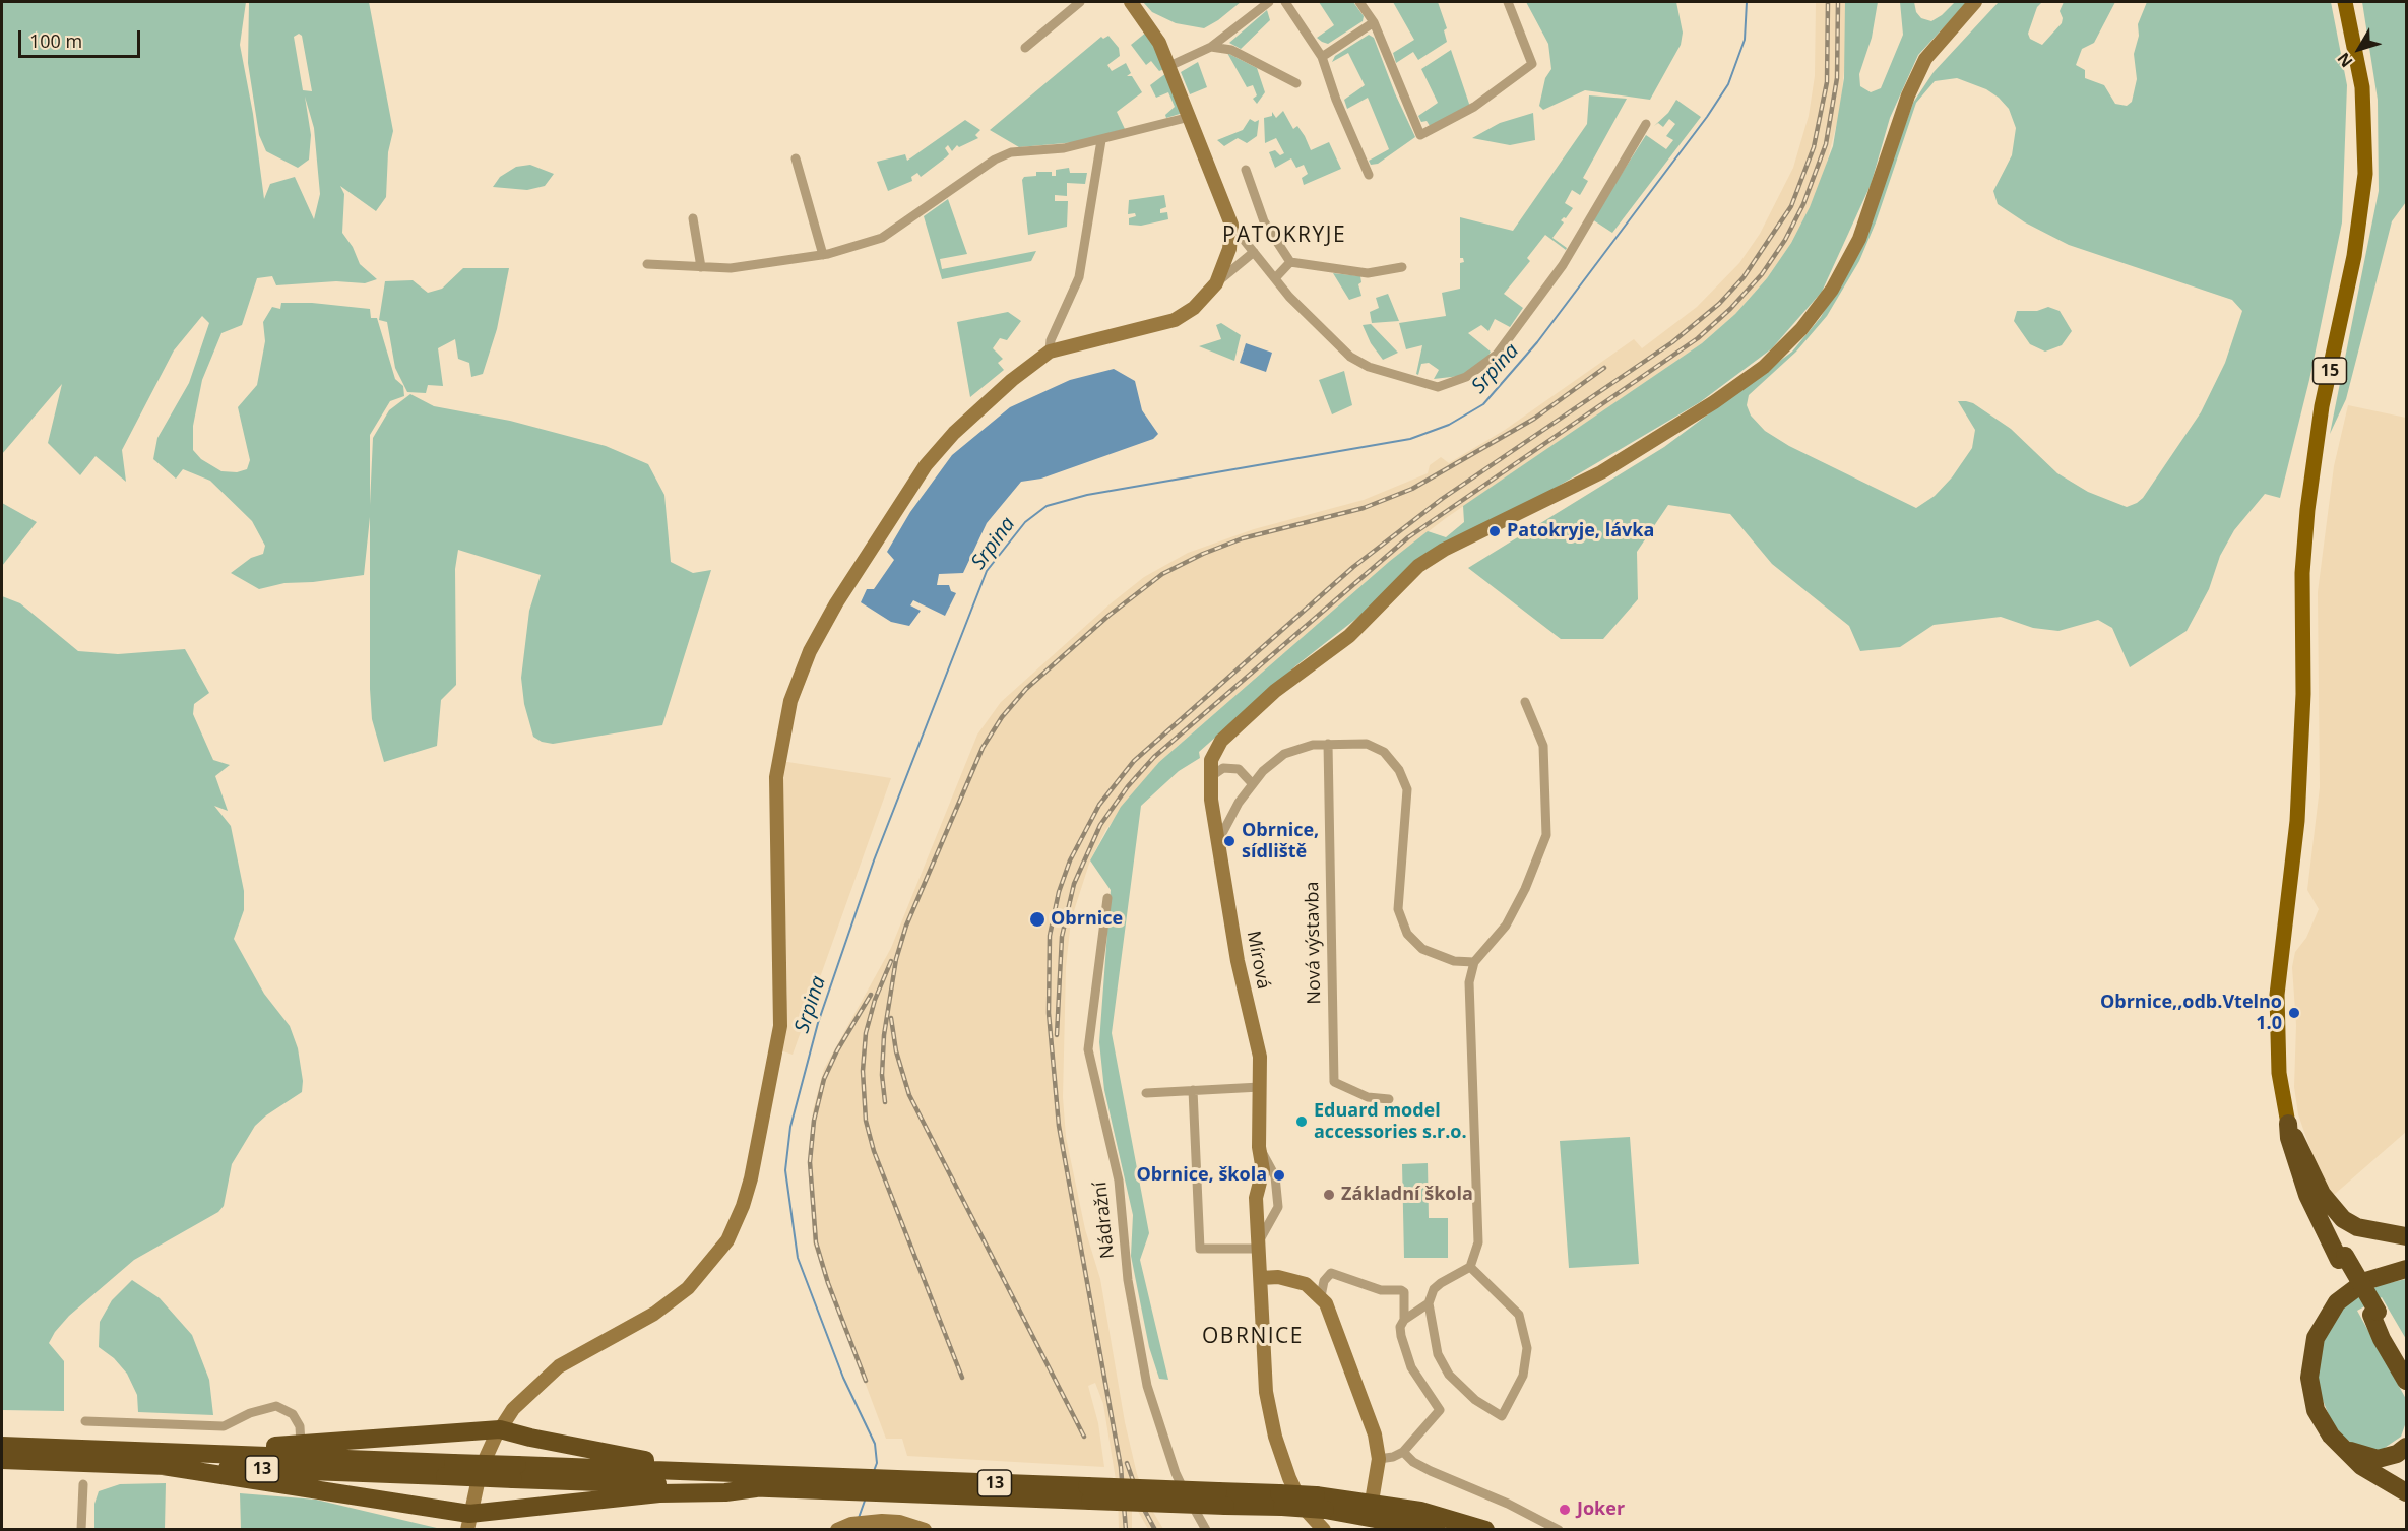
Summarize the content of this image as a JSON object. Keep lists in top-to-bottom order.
{
  "streets": {
    "highway": ["13"],
    "main road": ["15"],
    "street": ["Nová výstavba", "Mírová", "Nádražní"]
  },
  "crossings": [
    ["Mírová", "13"]
  ],
  "districts": ["PATOKRYJE", "OBRNICE"],
  "water": ["Srpina"],
  "places": [
    "Patokryje, lávka",
    "Obrnice, sídliště",
    "Obrnice",
    "Obrnice,,odb.Vtelno 1.0",
    "Eduard model accessories s.r.o.",
    "Obrnice, škola",
    "Základní škola",
    "Joker"
  ],
  "scale_bar": "100 m",
  "north": "bottom left"
}
